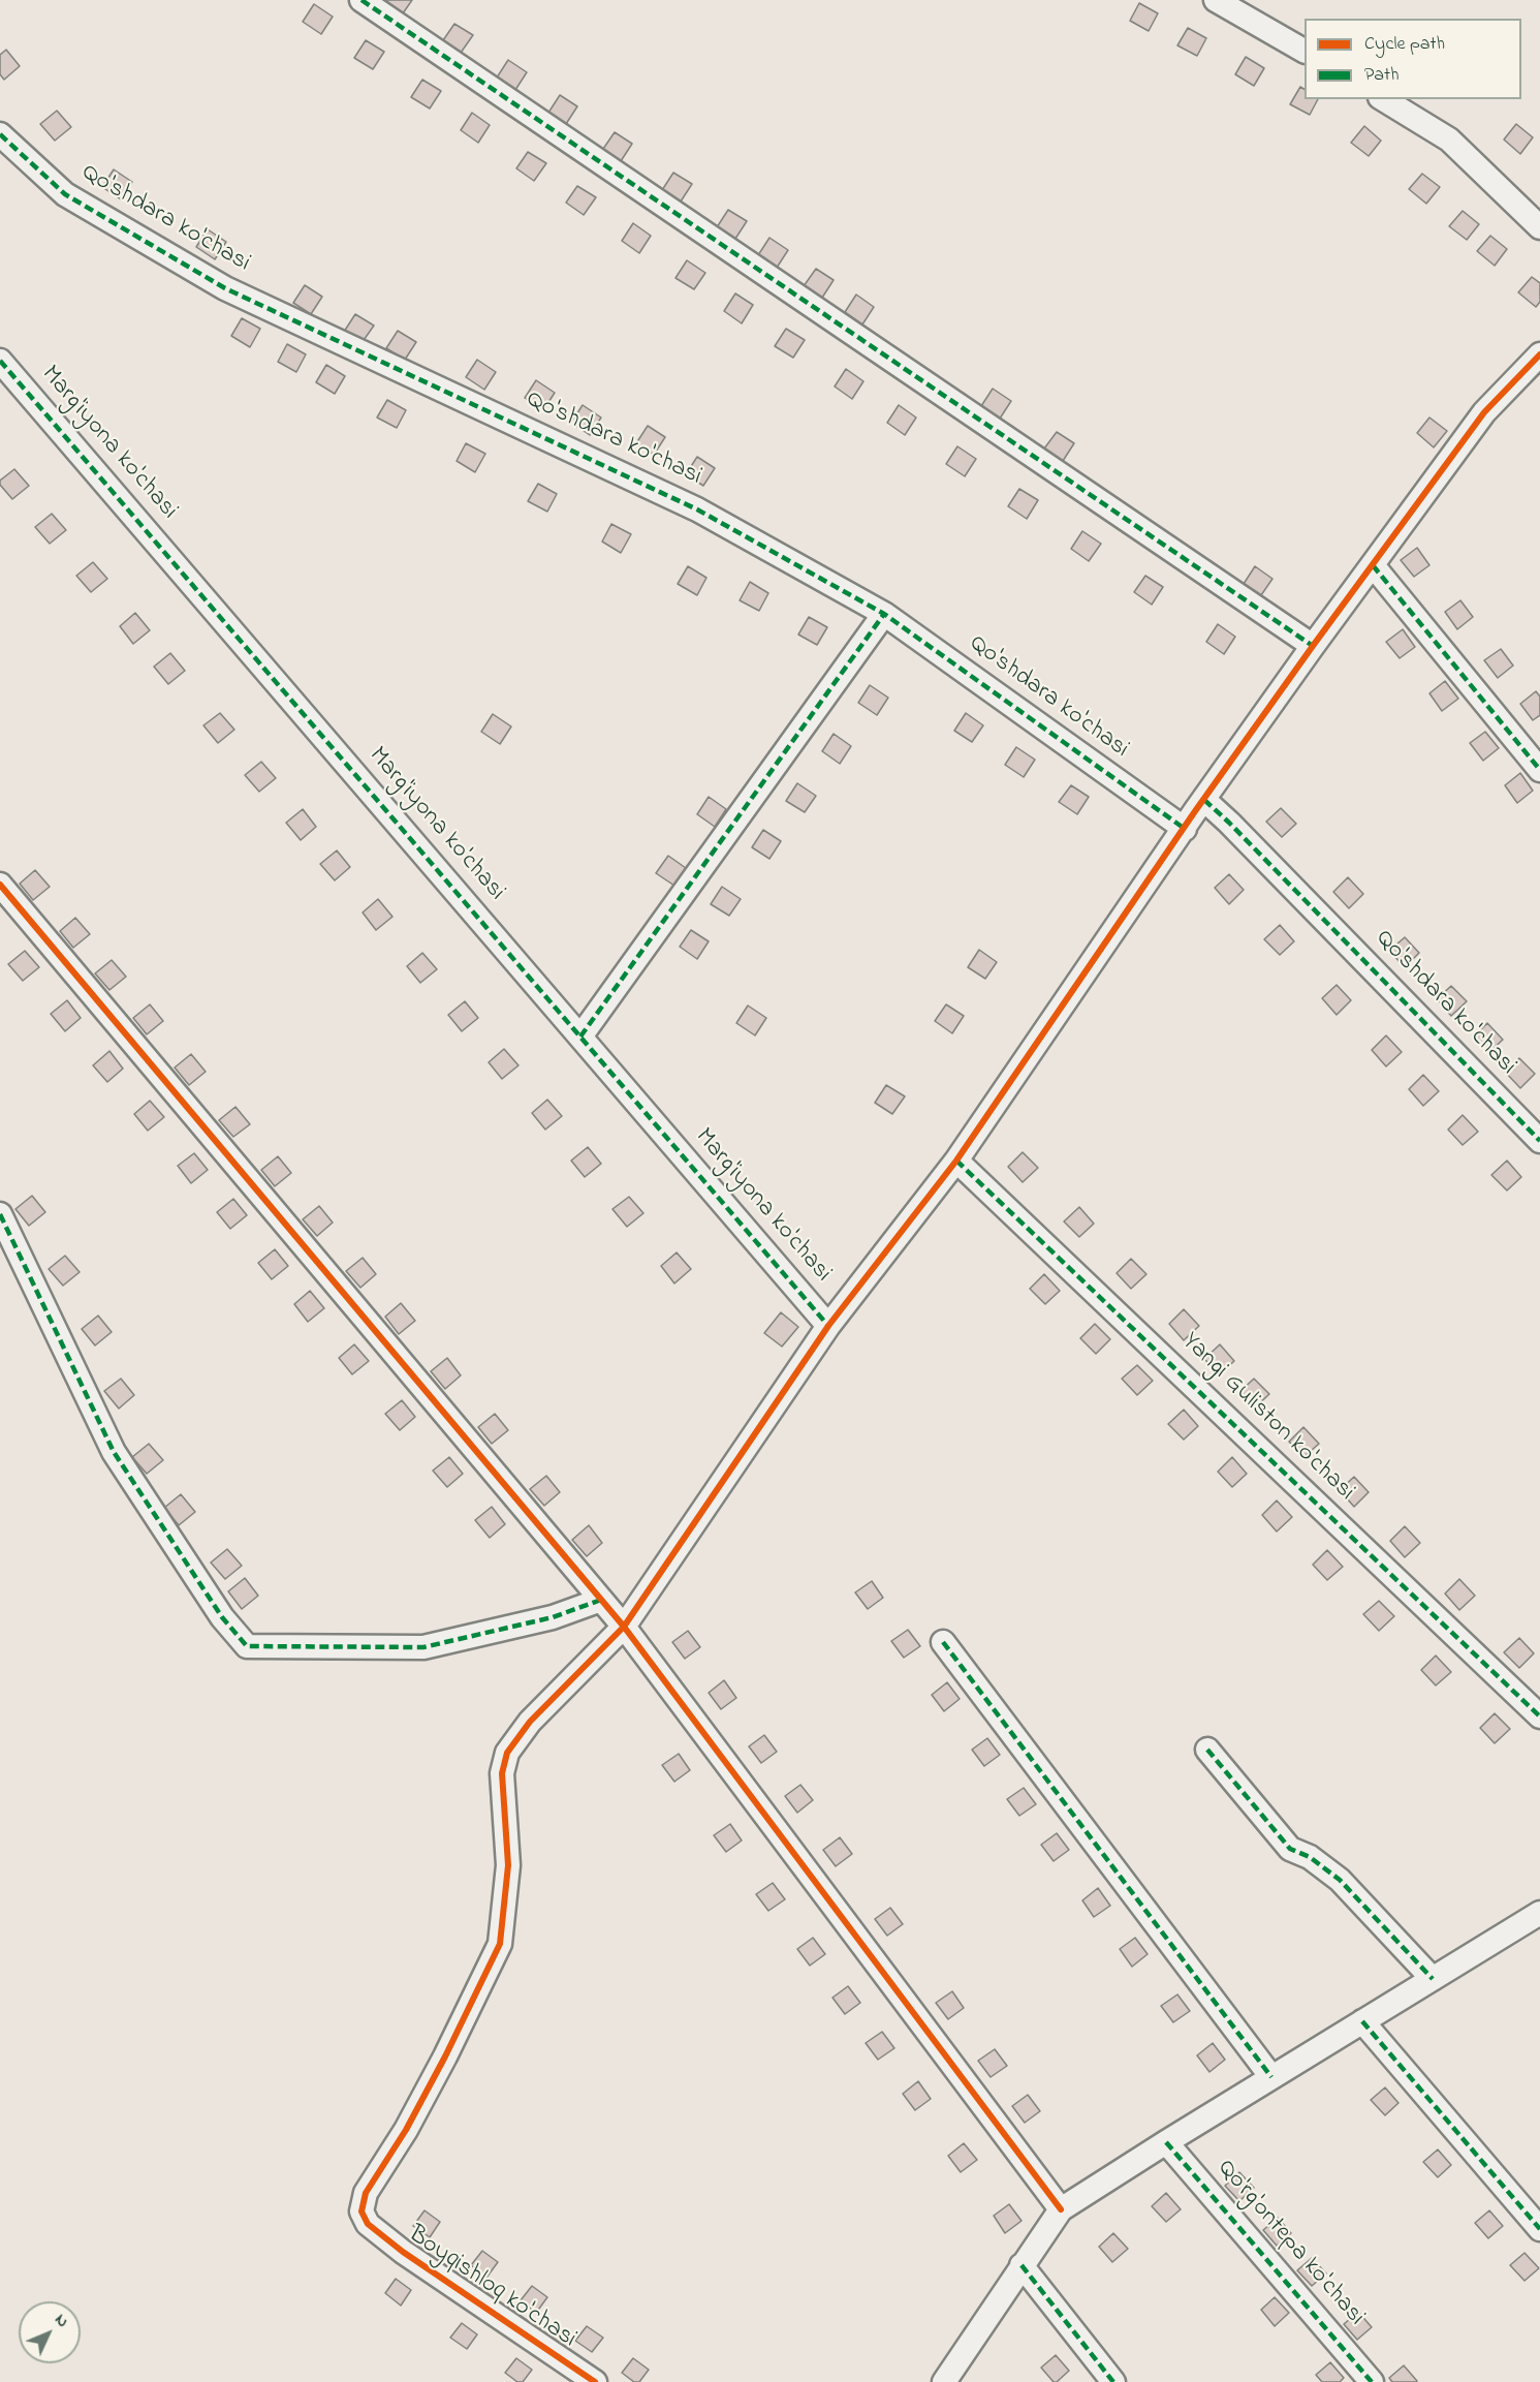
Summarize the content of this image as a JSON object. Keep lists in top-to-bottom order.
{
  "streets": {
    "street": [
      "Qo'shdara ko'chasi",
      "Marg'iyona ko'chasi",
      "Yangi Guliston ko'chasi",
      "Qo'rg'ontepa ko'chasi",
      "Boyqishloq ko'chasi"
    ]
  },
  "legend": ["Cycle path", "Path"],
  "north": "top right"
}
